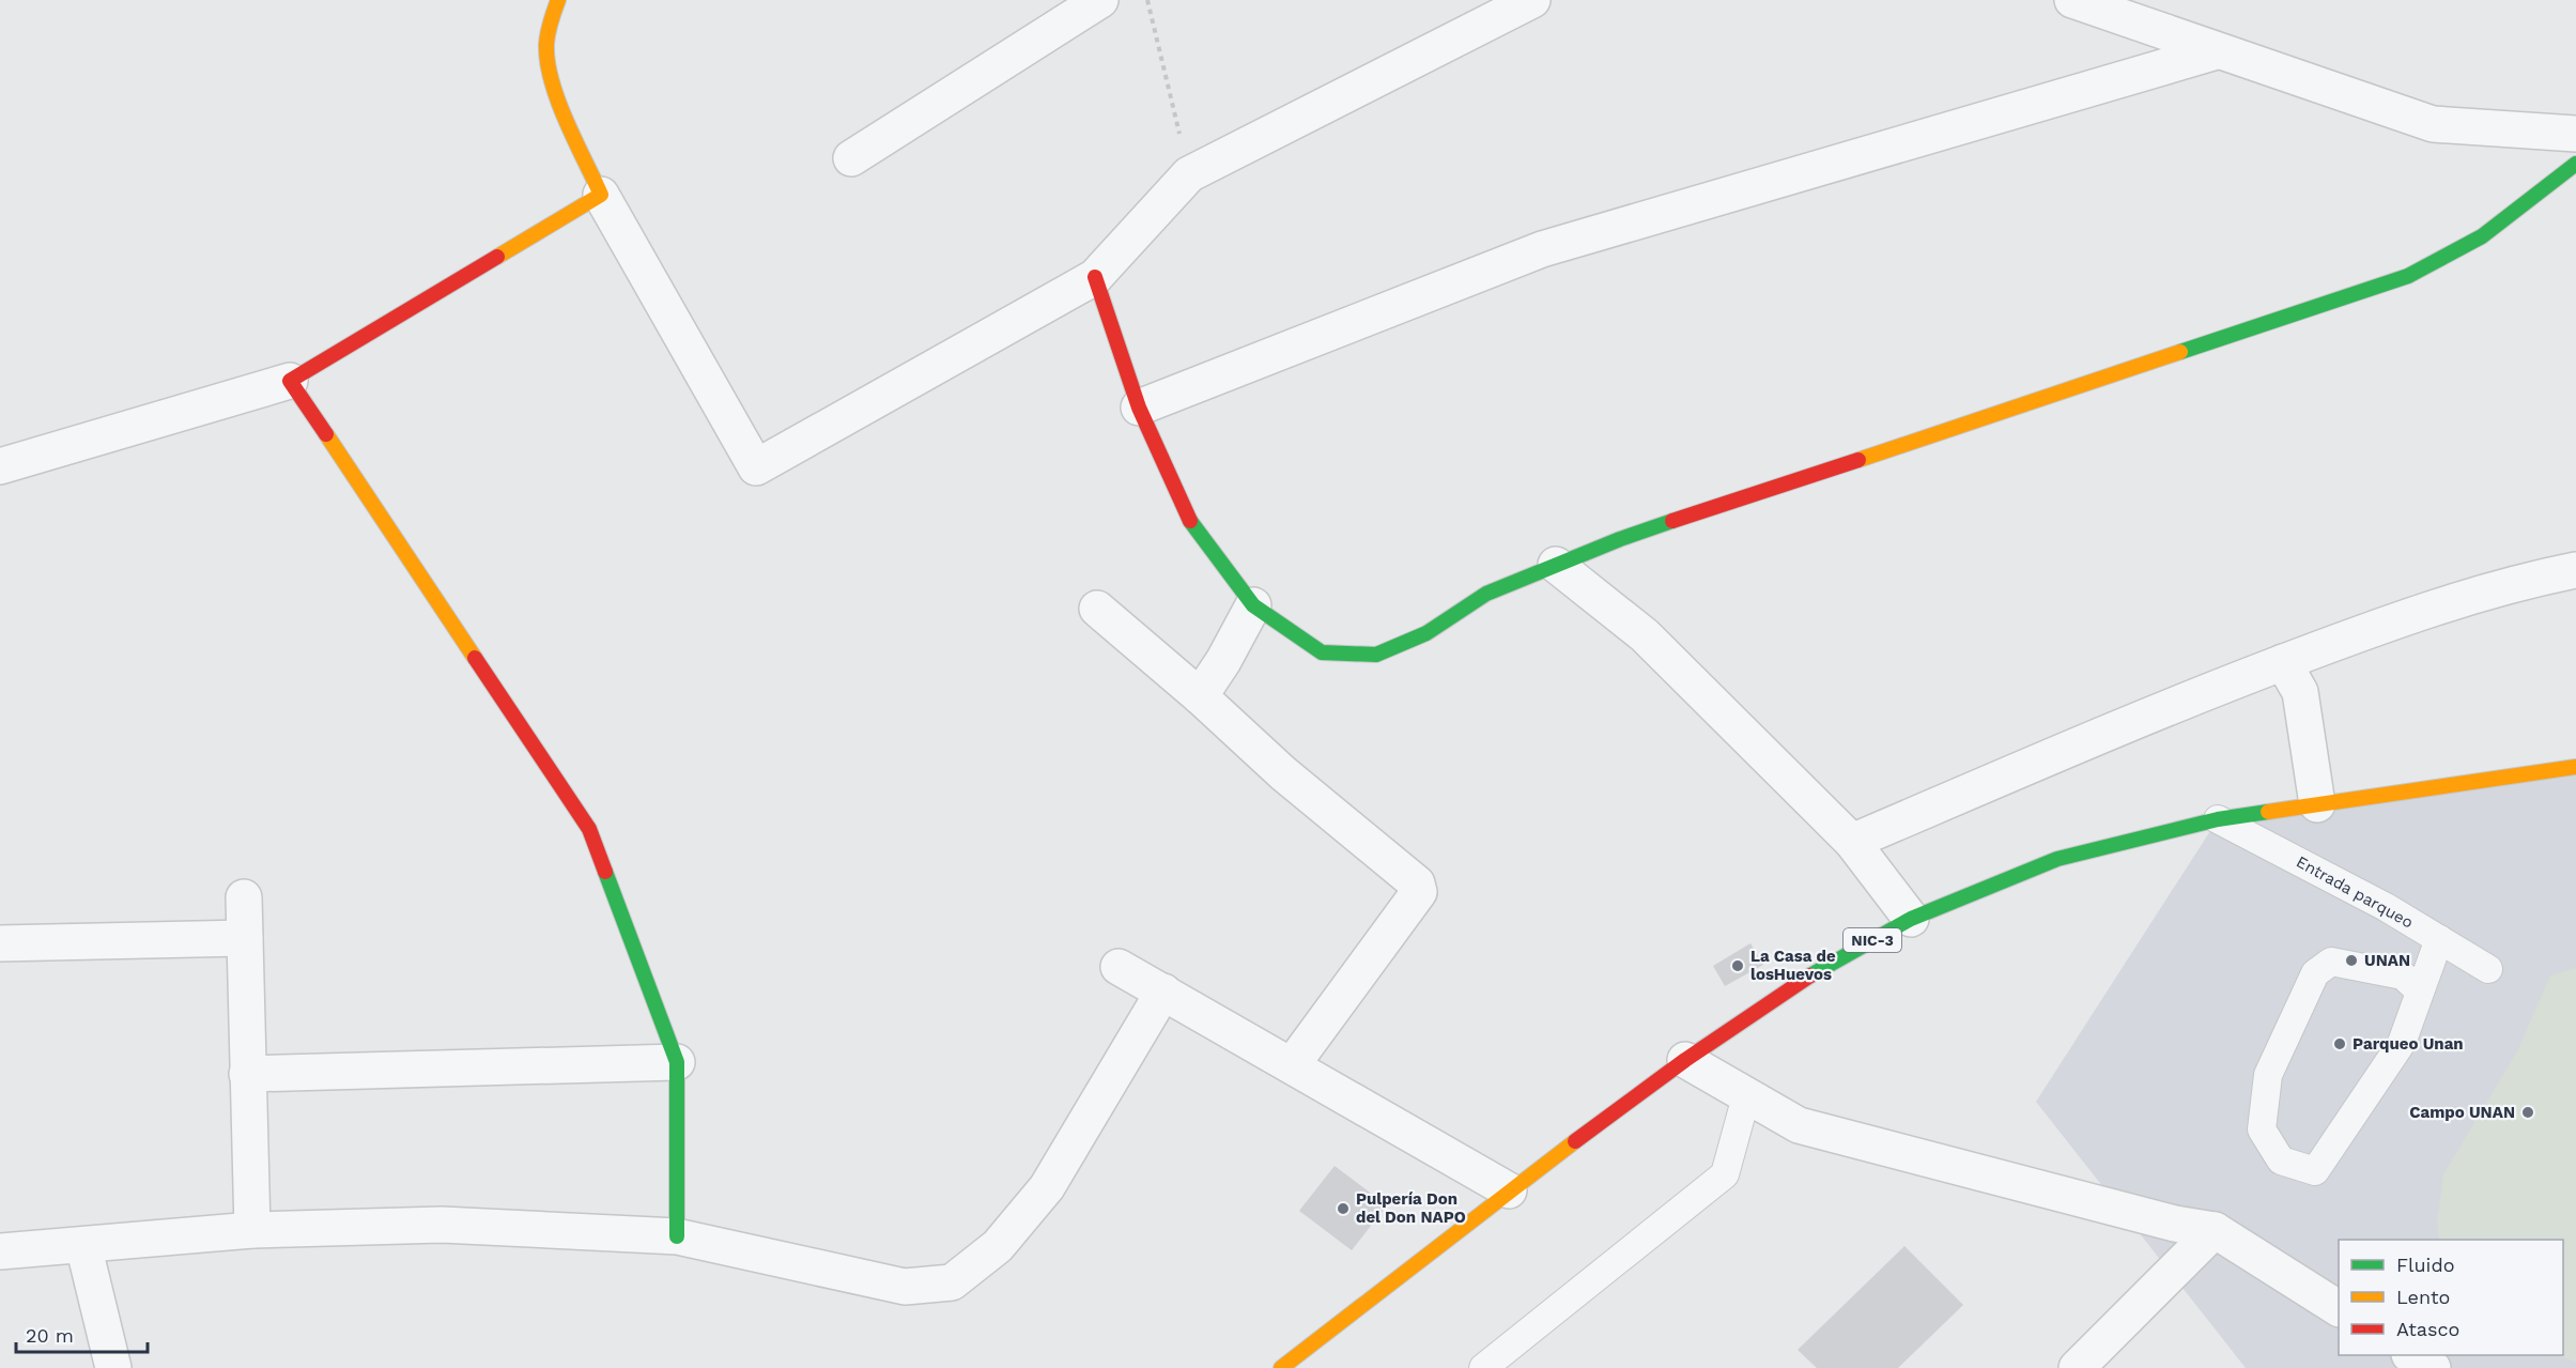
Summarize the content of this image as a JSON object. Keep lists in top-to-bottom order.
{
  "streets": {
    "street": ["NIC-3"],
    "lane": ["Entrada parqueo"]
  },
  "crossings": [
    ["Entrada parqueo", "NIC-3"]
  ],
  "places": [
    "UNAN",
    "La Casa de losHuevos",
    "Parqueo Unan",
    "Campo UNAN",
    "Pulpería Don del Don NAPO"
  ],
  "legend": ["Fluido", "Lento", "Atasco"],
  "scale_bar": "20 m"
}
